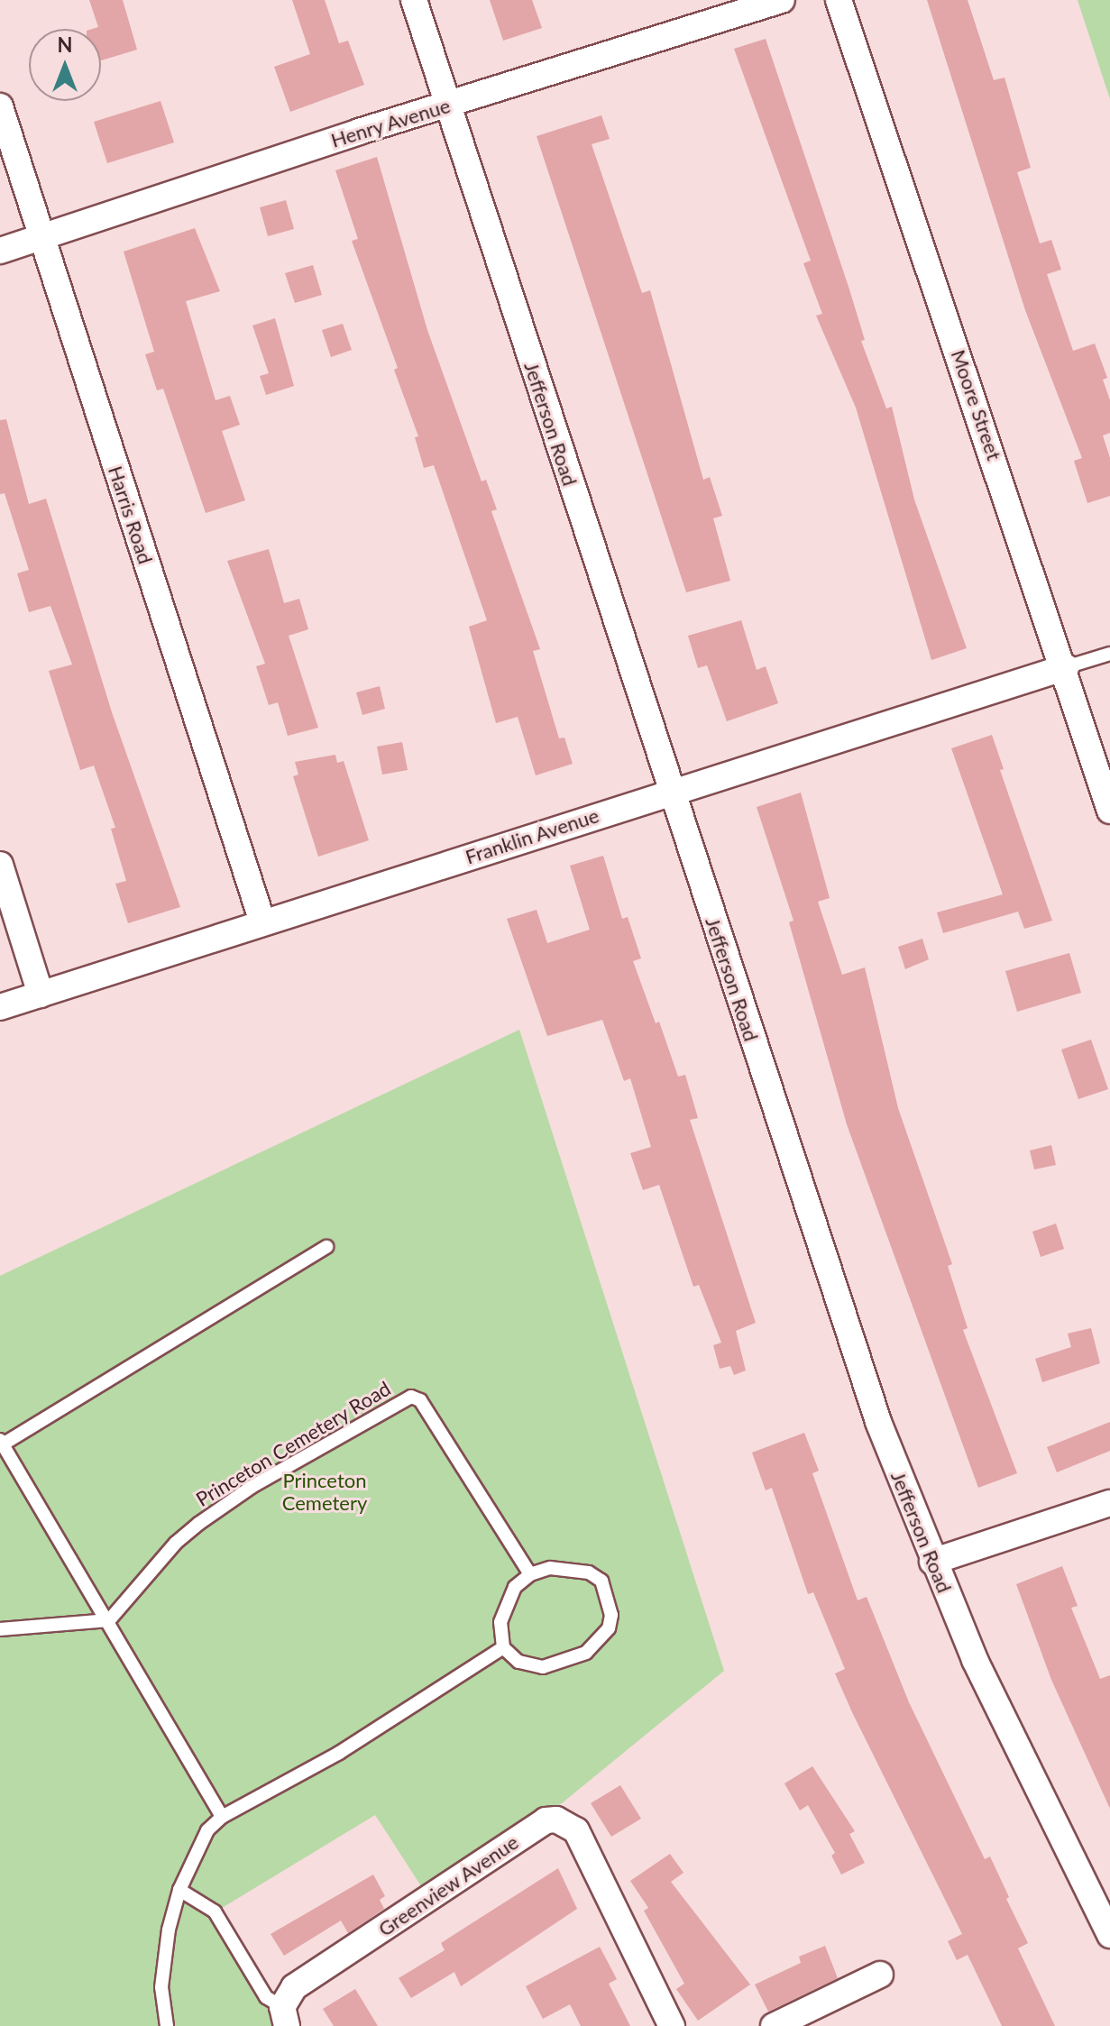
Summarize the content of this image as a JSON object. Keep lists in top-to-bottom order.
{
  "streets": {
    "street": [
      "Henry Avenue",
      "Moore Street",
      "Jefferson Road",
      "Harris Road",
      "Franklin Avenue",
      "Greenview Avenue"
    ],
    "lane": ["Princeton Cemetery Road"]
  },
  "crossings": [
    ["Henry Avenue", "Jefferson Road"],
    ["Henry Avenue", "Harris Road"],
    ["Moore Street", "Franklin Avenue"],
    ["Jefferson Road", "Franklin Avenue"],
    ["Harris Road", "Franklin Avenue"]
  ],
  "parks": ["Princeton Cemetery"],
  "north": "top"
}
